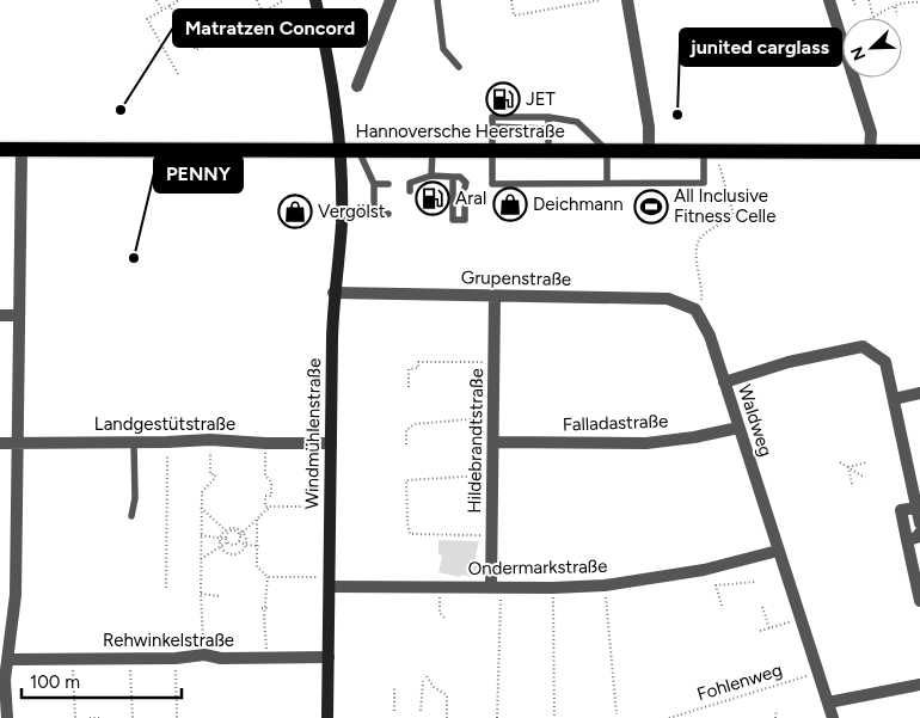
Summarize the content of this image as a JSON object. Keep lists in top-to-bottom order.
{
  "streets": {
    "main road": ["Hannoversche Heerstraße"],
    "street": [
      "Grupenstraße",
      "Waldweg",
      "Falladastraße",
      "Landgestütstraße",
      "Windmühlenstraße",
      "Hildebrandtstraße",
      "Ondermarkstraße",
      "Rehwinkelstraße"
    ],
    "path": ["Fohlenweg"]
  },
  "crossings": [
    ["Hannoversche Heerstraße", "Windmühlenstraße"],
    ["Grupenstraße", "Waldweg"],
    ["Grupenstraße", "Windmühlenstraße"],
    ["Grupenstraße", "Hildebrandtstraße"],
    ["Waldweg", "Falladastraße"],
    ["Waldweg", "Ondermarkstraße"],
    ["Waldweg", "Fohlenweg"],
    ["Falladastraße", "Hildebrandtstraße"],
    ["Landgestütstraße", "Windmühlenstraße"],
    ["Windmühlenstraße", "Ondermarkstraße"],
    ["Windmühlenstraße", "Rehwinkelstraße"],
    ["Hildebrandtstraße", "Ondermarkstraße"]
  ],
  "places": {
    "fuel station": ["JET", "Aral"],
    "other": ["Matratzen Concord", "junited carglass", "PENNY"],
    "shop": ["Deichmann", "Vergölst"],
    "sports": ["All Inclusive Fitness Celle"]
  },
  "scale_bar": "100 m",
  "north": "bottom left"
}
